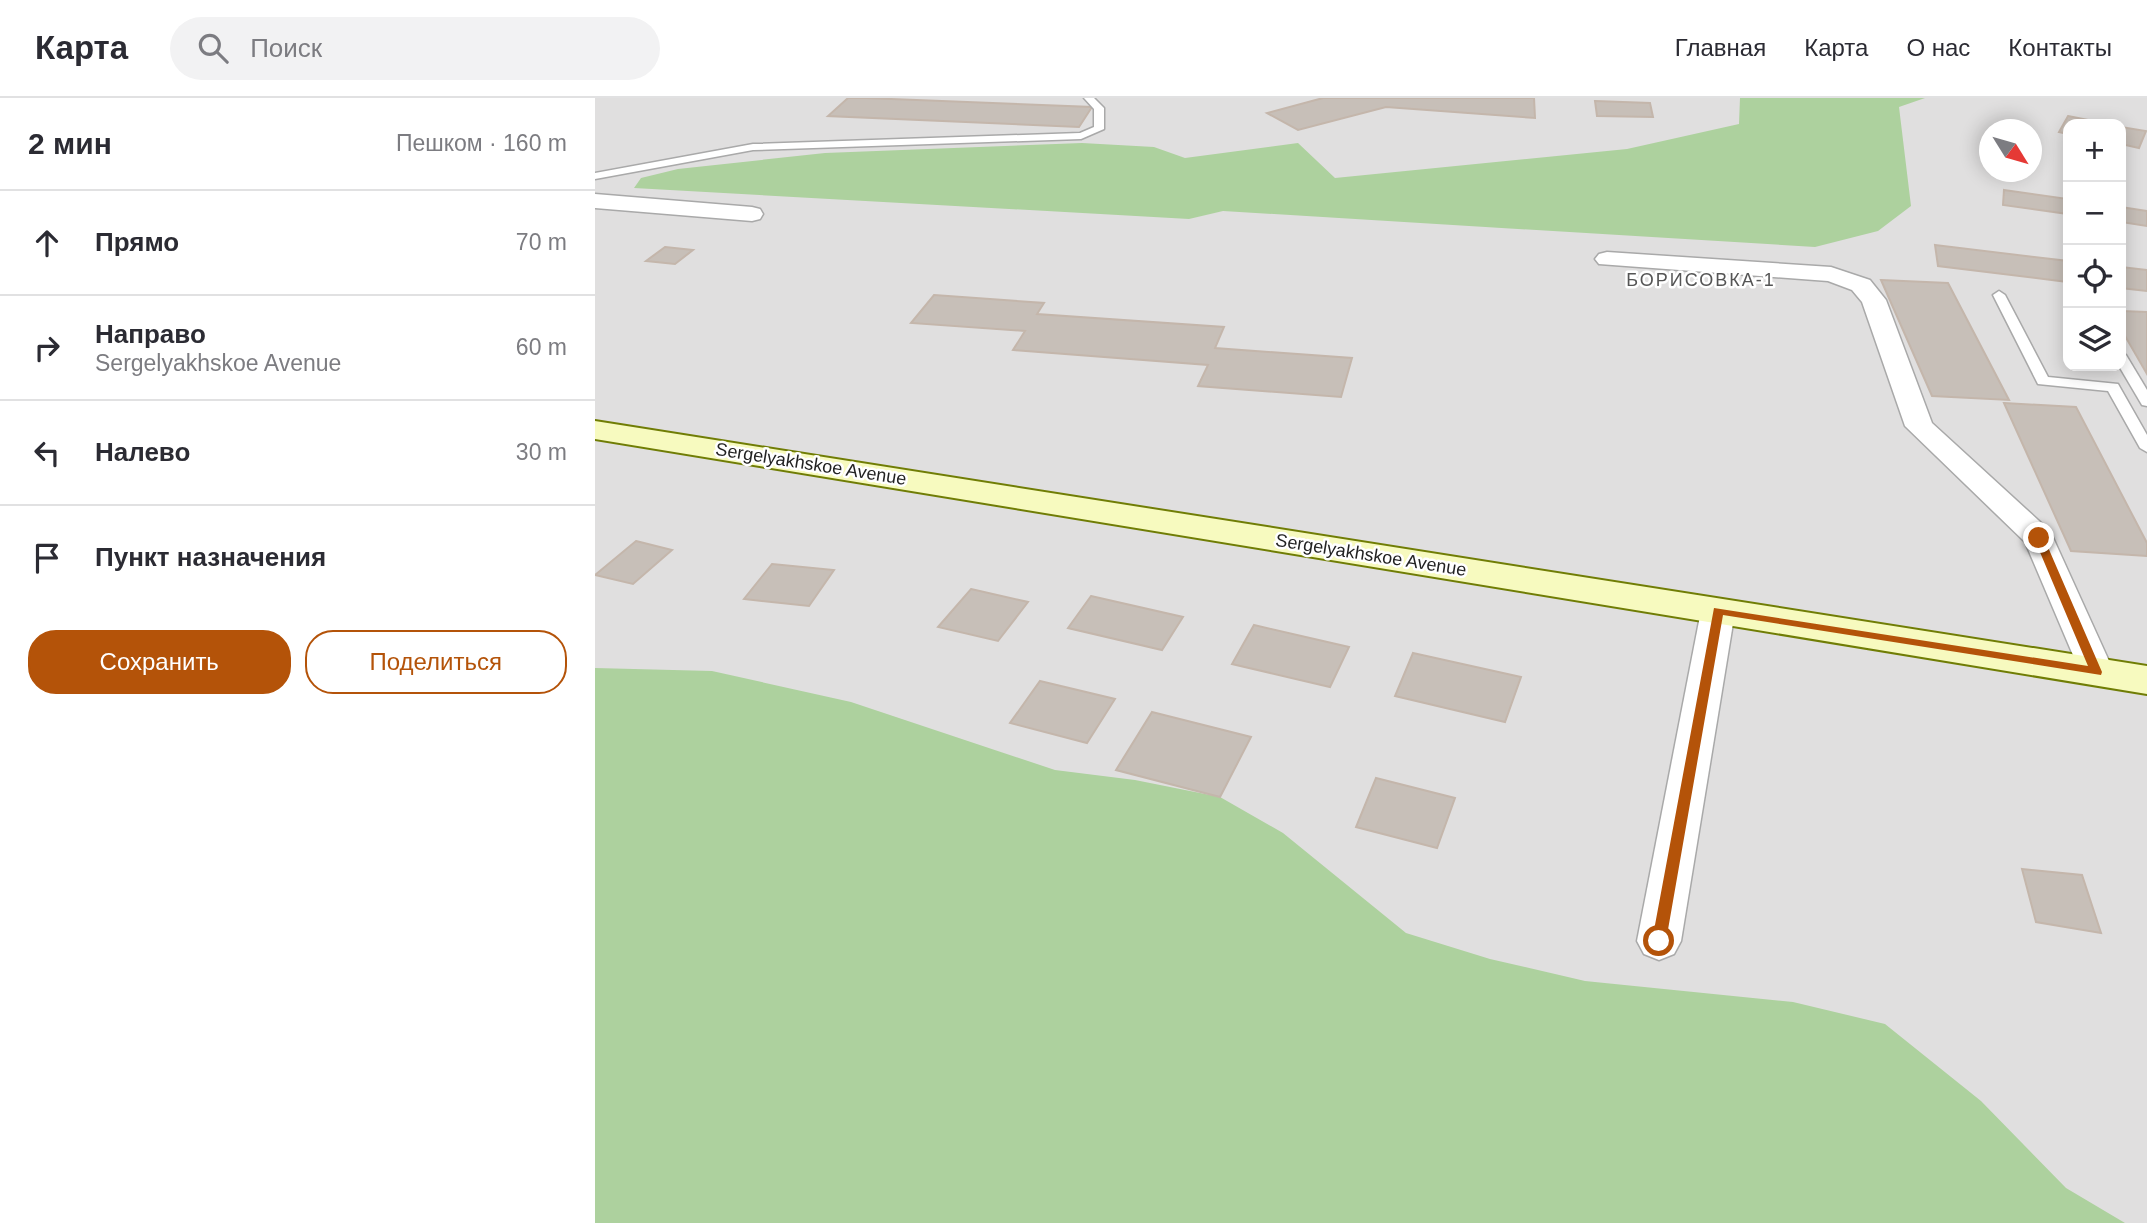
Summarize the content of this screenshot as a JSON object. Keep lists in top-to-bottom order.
{
  "streets": {
    "main road": ["Sergelyakhskoe Avenue"]
  },
  "districts": ["БОРИСОВКА-1"],
  "north": "bottom right",
  "page": {
    "header": "Карта",
    "search": "Поиск",
    "nav": [
      "Главная",
      "Карта",
      "О нас",
      "Контакты"
    ],
    "heading": ["2 мин", "Пешком · 160 m"],
    "map_buttons": ["+", "−"],
    "list": [
      ["Прямо", "70 m"],
      ["Направо", "Sergelyakhskoe Avenue", "60 m"],
      ["Налево", "30 m"],
      "Пункт назначения"
    ],
    "buttons": ["Сохранить", "Поделиться"]
  }
}
